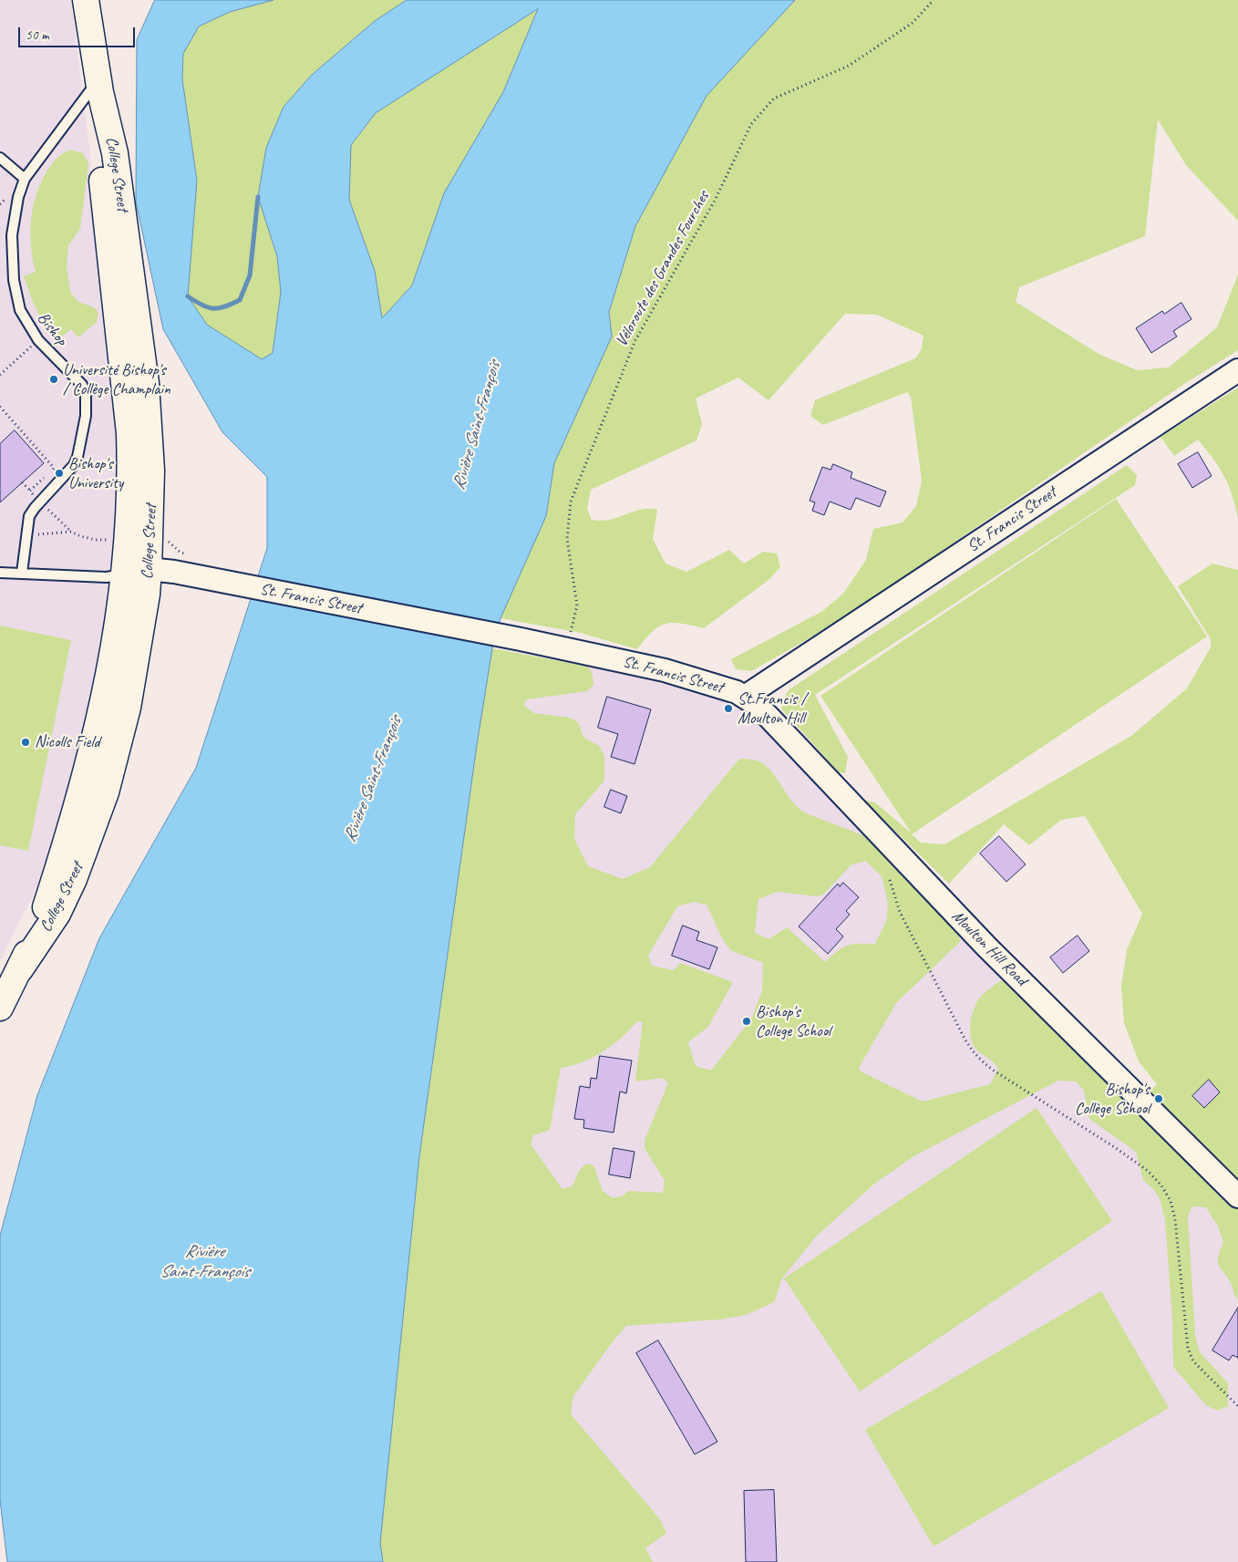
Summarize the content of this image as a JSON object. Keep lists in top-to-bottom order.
{
  "streets": {
    "main road": ["College Street"],
    "street": ["St. Francis Street", "Moulton Hill Road"],
    "lane": ["Bishop"],
    "path": ["Véloroute des Grandes Fourches"]
  },
  "crossings": [
    ["College Street", "Bishop"],
    ["College Street", "St. Francis Street"],
    ["St. Francis Street", "Moulton Hill Road"]
  ],
  "water": ["Rivière Saint-François"],
  "places": [
    "Université Bishop's / Collège Champlain",
    "Bishop's University",
    "St.Francis / Moulton Hill",
    "Nicolls Field",
    "Bishop's College School",
    "Bishop's Collège School"
  ],
  "scale_bar": "50 m"
}
